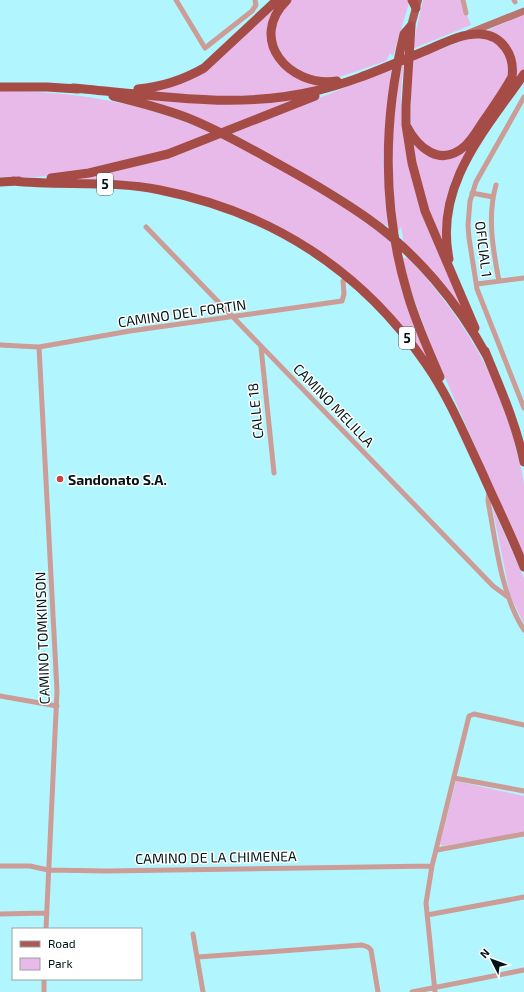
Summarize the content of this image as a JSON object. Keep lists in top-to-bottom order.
{
  "streets": {
    "highway": ["5"],
    "street": [
      "OFICIAL 1",
      "CAMINO DEL FORTIN",
      "CAMINO MELILLA",
      "CALLE 18",
      "CAMINO TOMKINSON",
      "CAMINO DE LA CHIMENEA"
    ]
  },
  "crossings": [
    ["5", "CAMINO DEL FORTIN"],
    ["CAMINO DEL FORTIN", "CAMINO MELILLA"],
    ["CAMINO DEL FORTIN", "CAMINO TOMKINSON"],
    ["CAMINO MELILLA", "CALLE 18"],
    ["CAMINO TOMKINSON", "CAMINO DE LA CHIMENEA"]
  ],
  "places": ["Sandonato S.A."],
  "legend": ["Road", "Park"],
  "north": "top left"
}
